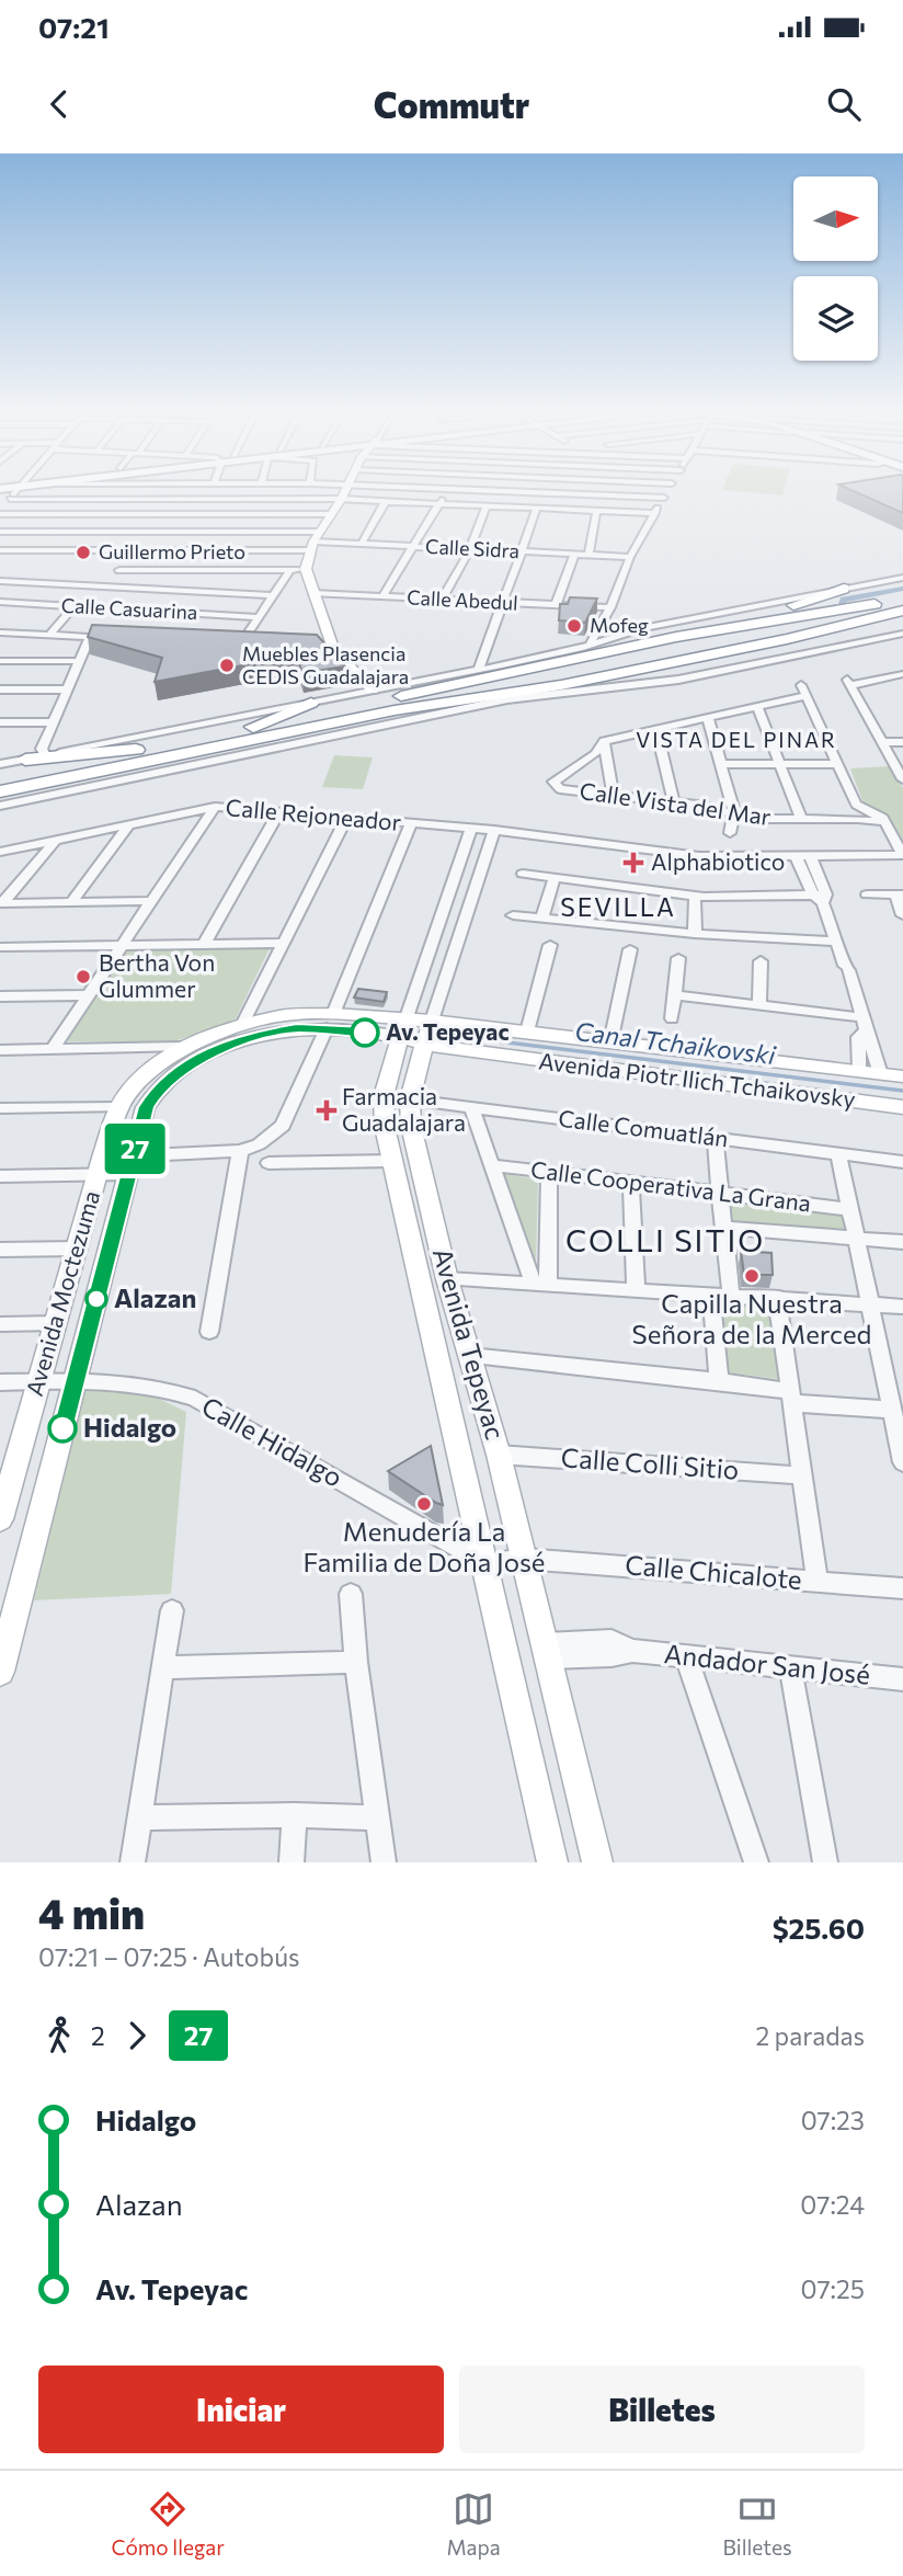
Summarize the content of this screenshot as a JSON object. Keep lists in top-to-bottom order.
{
  "streets": {
    "street": [
      "Calle Sidra",
      "Calle Abedul",
      "Calle Casuarina",
      "Calle Vista del Mar",
      "Calle Rejoneador",
      "Avenida Piotr Ilich Tchaikovsky",
      "Calle Comuatlán",
      "Calle Cooperativa La Grana",
      "Avenida Moctezuma",
      "Avenida Tepeyac",
      "Calle Hidalgo",
      "Calle Colli Sitio",
      "Calle Chicalote",
      "Andador San José"
    ]
  },
  "crossings": [
    ["Calle Rejoneador", "Avenida Tepeyac"],
    ["Avenida Piotr Ilich Tchaikovsky", "Avenida Moctezuma"],
    ["Avenida Piotr Ilich Tchaikovsky", "Avenida Tepeyac"],
    ["Calle Comuatlán", "Avenida Tepeyac"],
    ["Avenida Moctezuma", "Avenida Tepeyac"],
    ["Avenida Moctezuma", "Calle Hidalgo"],
    ["Avenida Tepeyac", "Calle Hidalgo"],
    ["Avenida Tepeyac", "Calle Colli Sitio"],
    ["Avenida Tepeyac", "Calle Chicalote"],
    ["Avenida Tepeyac", "Andador San José"]
  ],
  "districts": ["VISTA DEL PINAR", "SEVILLA", "COLLI SITIO"],
  "water": ["Canal Tchaikovski"],
  "places": {
    "other": [
      "Guillermo Prieto",
      "Mofeg",
      "Muebles Plasencia CEDIS Guadalajara",
      "Bertha Von Glummer",
      "Av. Tepeyac",
      "Capilla Nuestra Señora de la Merced",
      "Alazan",
      "Hidalgo",
      "Menudería La Familia de Doña José"
    ],
    "health": ["Alphabiotico", "Farmacia Guadalajara"]
  },
  "lines": ["bus line 27"],
  "north": "right",
  "page": {
    "status": "07:21",
    "header": "Commutr",
    "on_map": "27",
    "heading": ["4 min", "07:21 – 07:25 · Autobús", "$25.60"],
    "legs": ["2", "27", "2 paradas"],
    "list": [
      {
        "name": "Hidalgo",
        "value": "07:23"
      },
      {
        "name": "Alazan",
        "value": "07:24"
      },
      {
        "name": "Av. Tepeyac",
        "value": "07:25"
      }
    ],
    "buttons": ["Iniciar", "Billetes"],
    "tabs": ["Cómo llegar", "Mapa", "Billetes"]
  }
}
